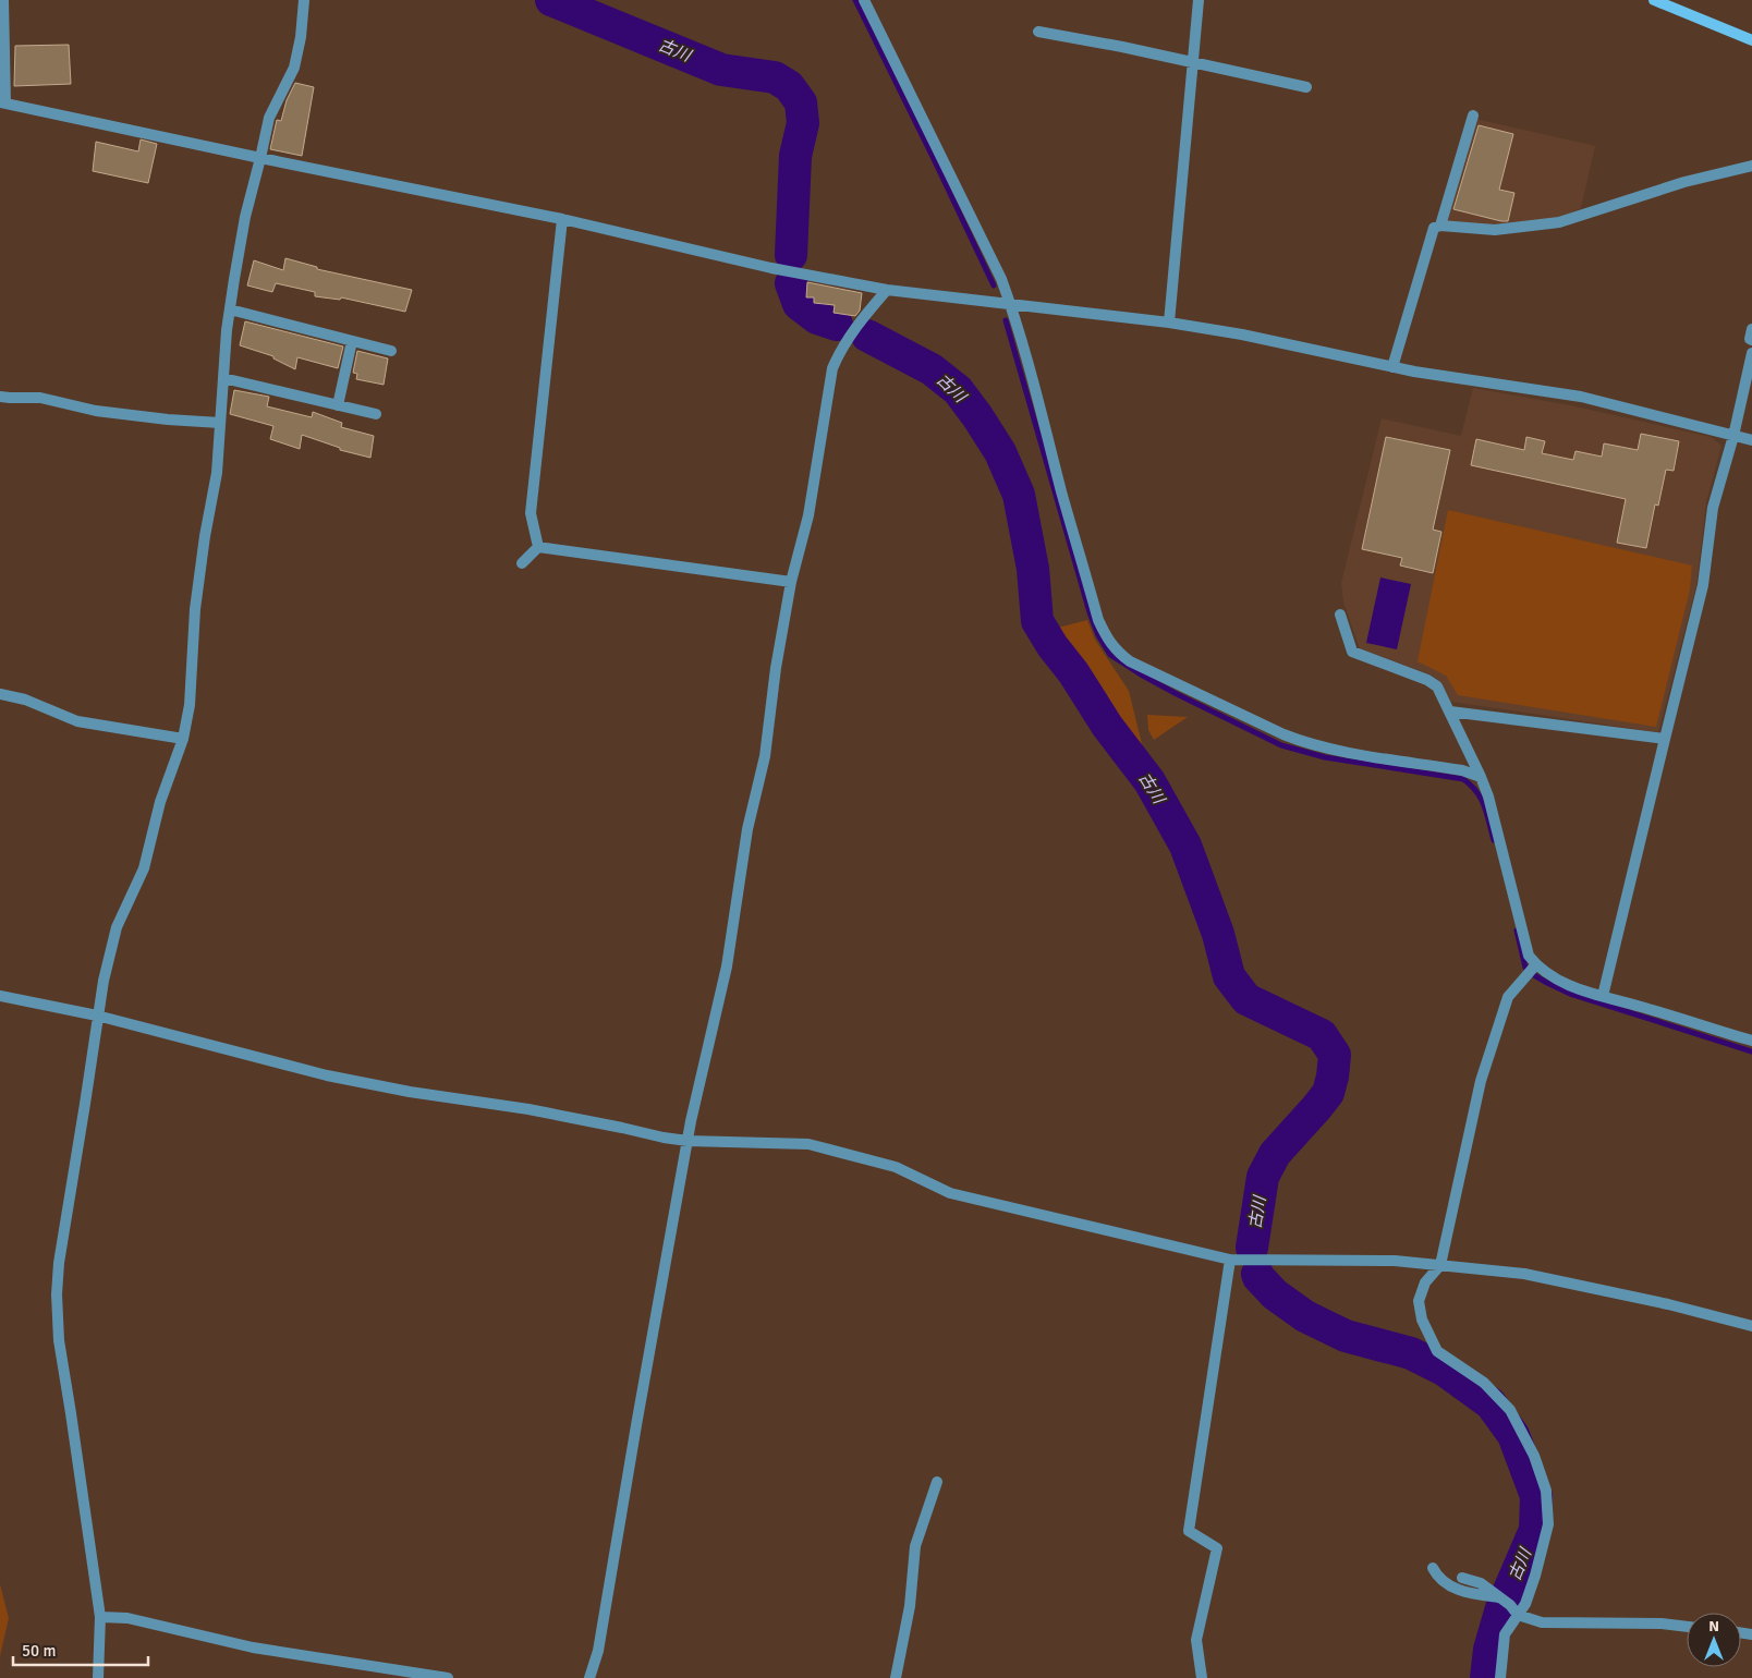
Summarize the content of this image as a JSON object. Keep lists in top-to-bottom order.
{
  "water": ["古川"],
  "scale_bar": "50 m",
  "north": "top"
}
